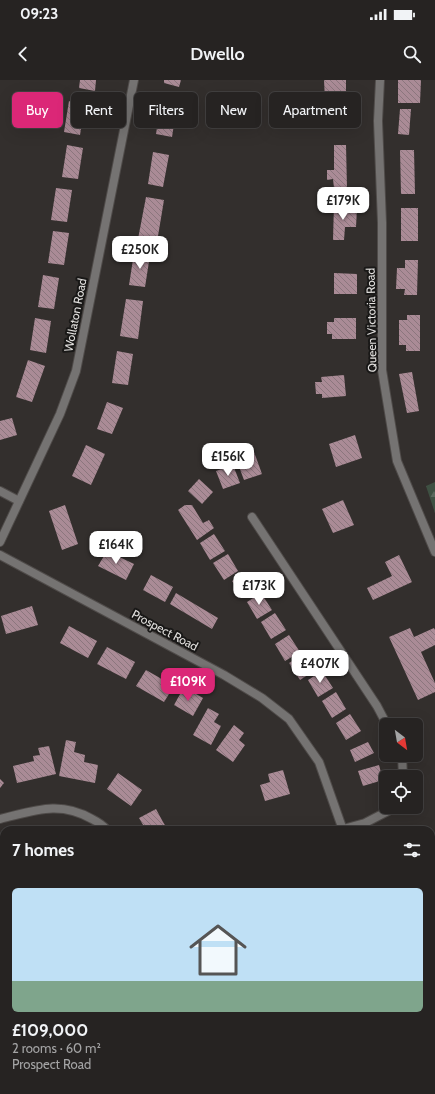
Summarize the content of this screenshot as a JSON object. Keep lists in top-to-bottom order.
{
  "streets": {
    "street": ["Wollaton Road", "Queen Victoria Road", "Prospect Road"]
  },
  "north": "bottom right",
  "page": {
    "status": "09:23",
    "header": "Dwello",
    "chip": [
      "Buy",
      "Rent",
      "Filters",
      "New",
      "Apartment"
    ],
    "price": [
      "£179K",
      "£250K",
      "£156K",
      "£164K",
      "£173K",
      "£407K",
      "£109K"
    ],
    "heading": "7 homes",
    "list": [
      {
        "name": "£109,000",
        "note": "2 rooms · 60 m² · Prospect Road"
      }
    ]
  }
}
